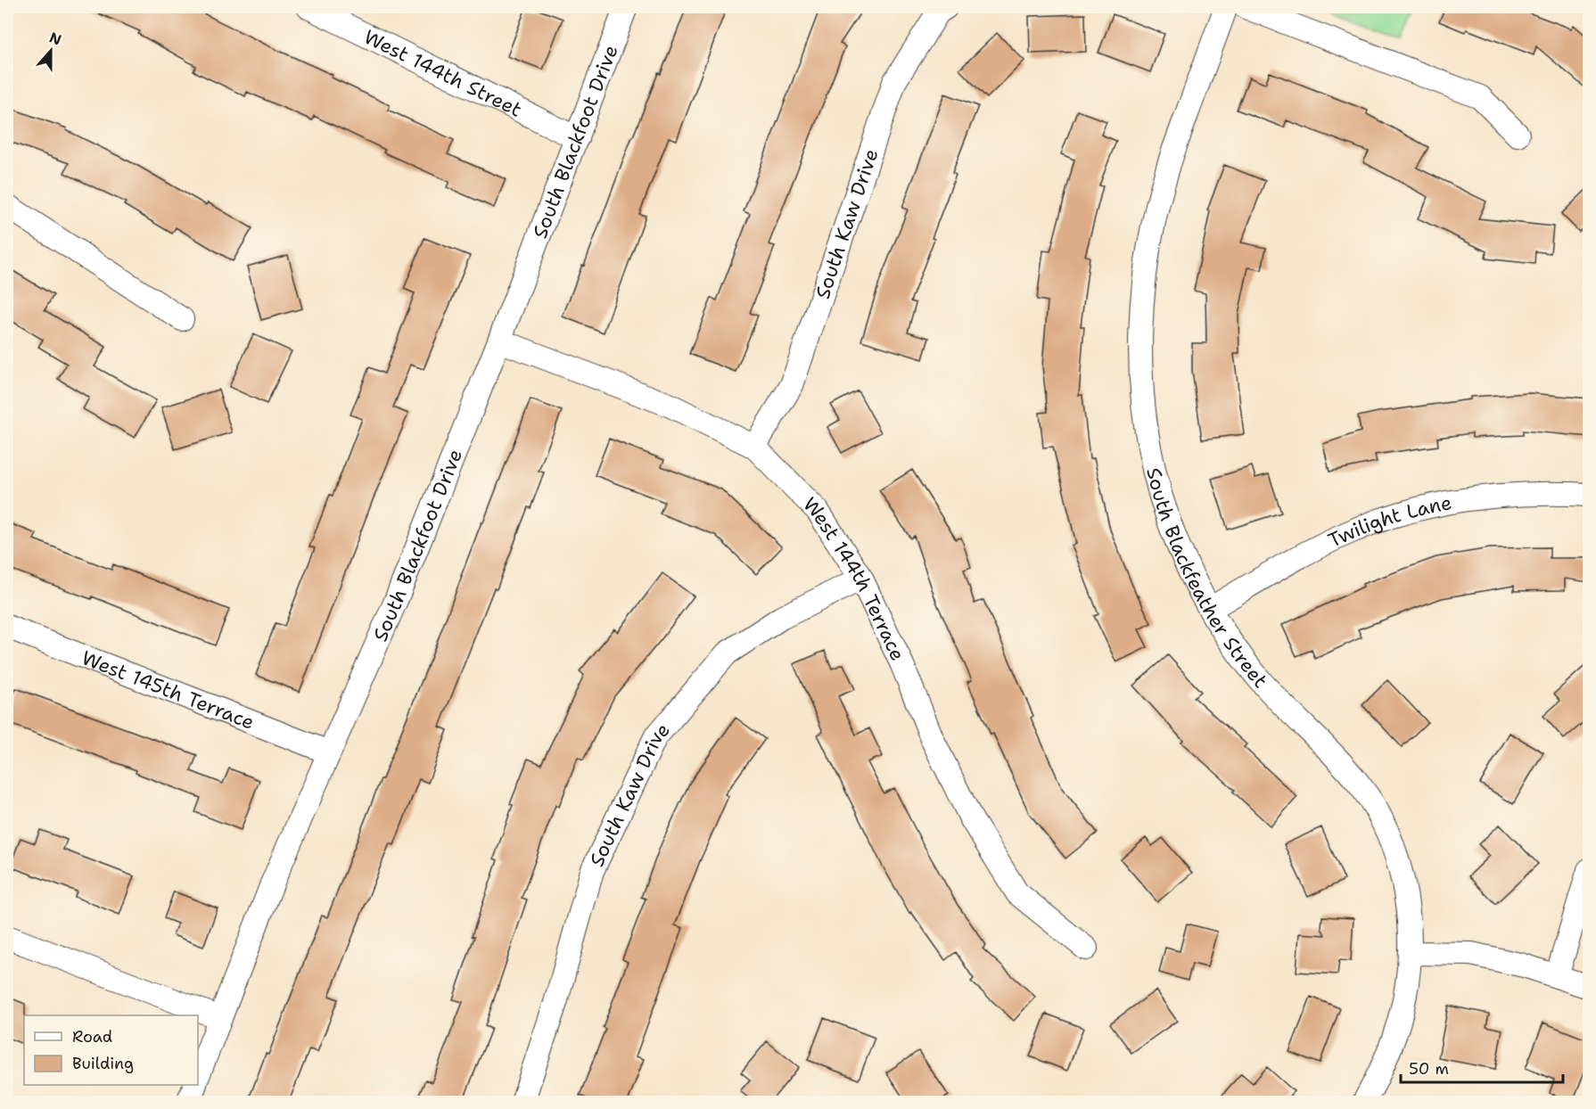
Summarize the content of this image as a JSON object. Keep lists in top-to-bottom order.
{
  "streets": {
    "street": [
      "West 144th Street",
      "South Blackfoot Drive",
      "South Kaw Drive",
      "Twilight Lane",
      "South Blackfeather Street",
      "West 144th Terrace",
      "West 145th Terrace"
    ]
  },
  "crossings": [
    ["West 144th Street", "South Blackfoot Drive"],
    ["South Blackfoot Drive", "West 144th Terrace"],
    ["South Blackfoot Drive", "West 145th Terrace"],
    ["South Kaw Drive", "West 144th Terrace"],
    ["Twilight Lane", "South Blackfeather Street"]
  ],
  "legend": ["Road", "Building"],
  "scale_bar": "50 m",
  "north": "top"
}
